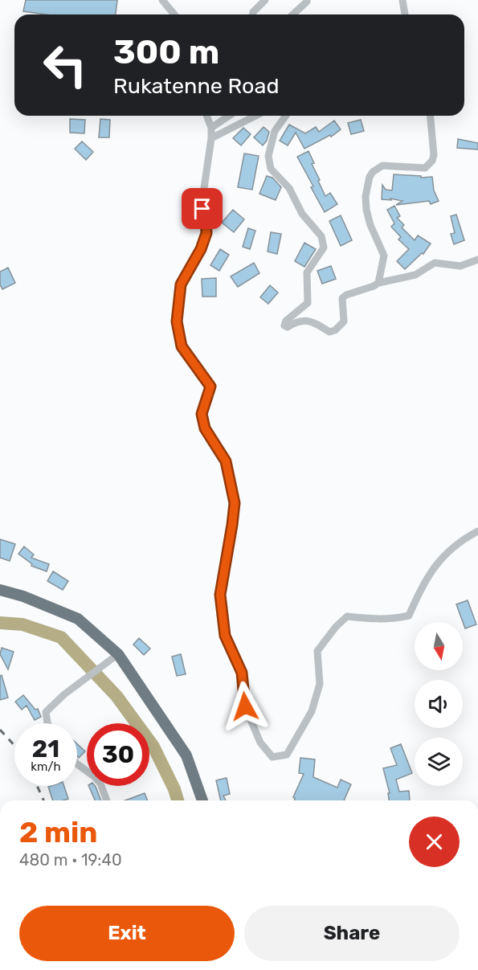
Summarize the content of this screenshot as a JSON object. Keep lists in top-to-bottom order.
{
  "north": "bottom",
  "page": {
    "turn": ["300 m", "Rukatenne Road"],
    "speed": "21 km/h",
    "limit": "30",
    "heading": ["2 min", "480 m · 19:40"],
    "buttons": ["Exit", "Share"]
  }
}
